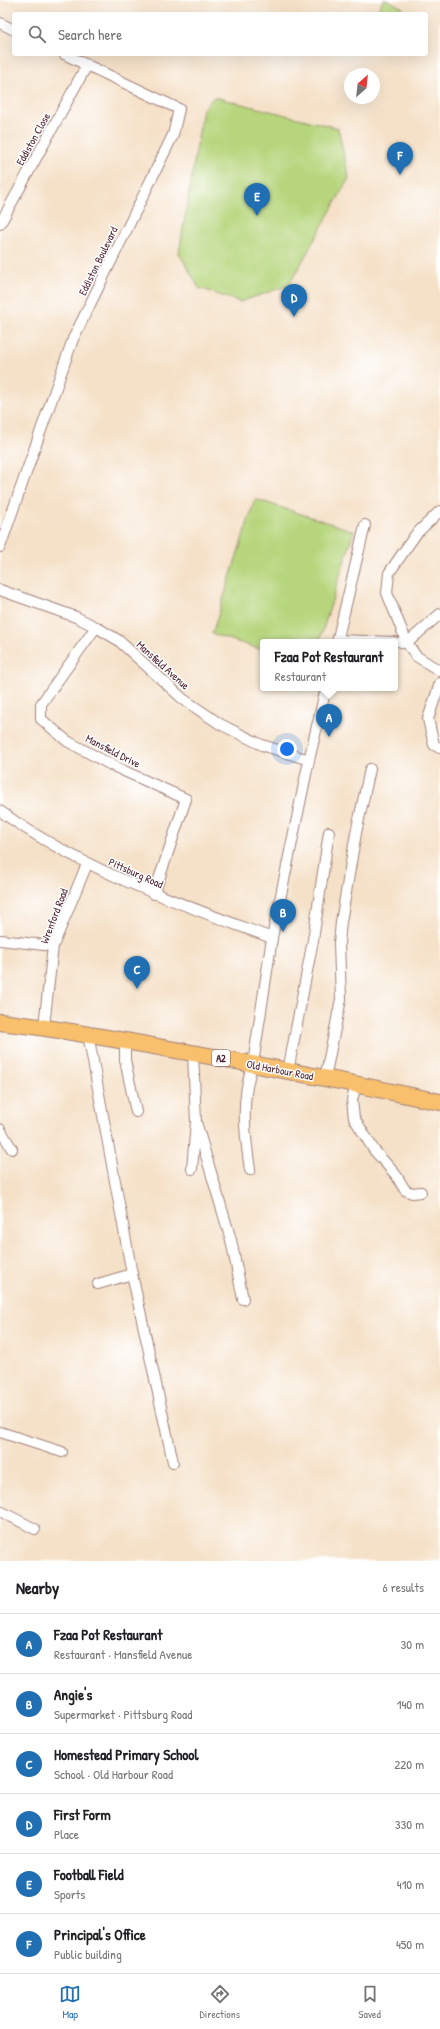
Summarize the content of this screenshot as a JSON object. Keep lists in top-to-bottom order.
{
  "streets": {
    "main road": ["A2", "Old Harbour Road"],
    "street": [
      "Eddiston Close",
      "Eddiston Boulevard",
      "Mansfield Avenue",
      "Mansfield Drive",
      "Pittsburg Road",
      "Wrenford Road"
    ]
  },
  "crossings": [
    ["Eddiston Close", "Eddiston Boulevard"],
    ["Mansfield Avenue", "Mansfield Drive"],
    ["Mansfield Drive", "Pittsburg Road"],
    ["Pittsburg Road", "Wrenford Road"],
    ["Wrenford Road", "Old Harbour Road"]
  ],
  "north": "top right",
  "page": {
    "search": "Search here",
    "pins": [
      "F",
      "E",
      "D",
      "A",
      "B",
      "C"
    ],
    "popup": ["Fzaa Pot Restaurant", "Restaurant"],
    "heading": ["Nearby", "6 results"],
    "list": [
      {
        "mark": "A",
        "name": "Fzaa Pot Restaurant",
        "note": "Restaurant · Mansfield Avenue",
        "value": "30 m"
      },
      {
        "mark": "B",
        "name": "Angie's",
        "note": "Supermarket · Pittsburg Road",
        "value": "140 m"
      },
      {
        "mark": "C",
        "name": "Homestead Primary School",
        "note": "School · Old Harbour Road",
        "value": "220 m"
      },
      {
        "mark": "D",
        "name": "First Form",
        "note": "Place",
        "value": "330 m"
      },
      {
        "mark": "E",
        "name": "Football Field",
        "note": "Sports",
        "value": "410 m"
      },
      {
        "mark": "F",
        "name": "Principal's Office",
        "note": "Public building",
        "value": "450 m"
      }
    ],
    "nav": ["Map", "Directions", "Saved"]
  }
}
